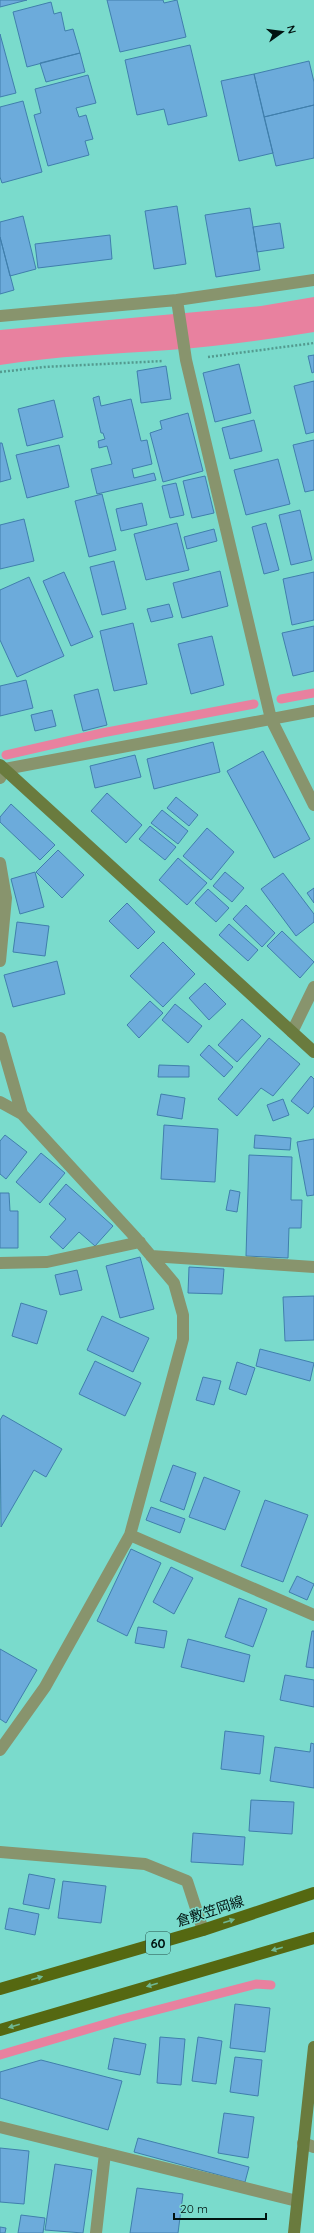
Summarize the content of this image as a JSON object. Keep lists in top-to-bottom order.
{
  "streets": {
    "main road": ["倉敷笠岡線", "60"]
  },
  "scale_bar": "20 m",
  "north": "right"
}
